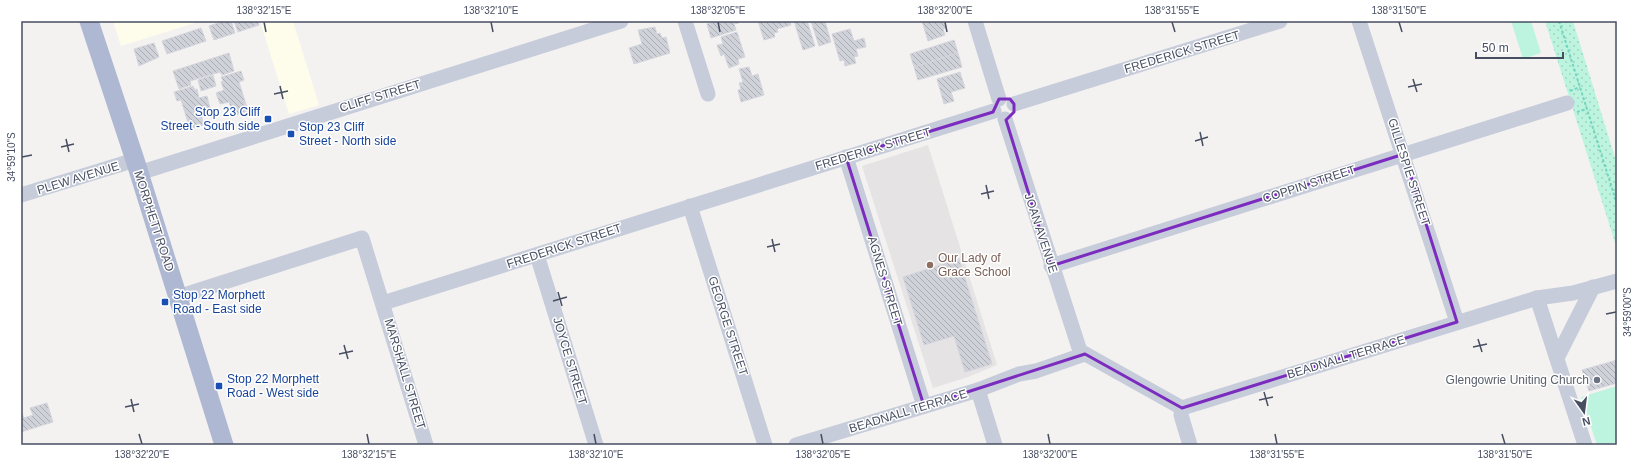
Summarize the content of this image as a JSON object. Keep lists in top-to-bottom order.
{
  "streets": {
    "main road": ["MORPHETT ROAD"],
    "street": [
      "FREDERICK STREET",
      "CLIFF STREET",
      "GILLESPIE STREET",
      "PLEW AVENUE",
      "COPPIN STREET",
      "JOAN AVENUE",
      "AGNES STREET",
      "GEORGE STREET",
      "BEADNALL TERRACE",
      "JOYCE STREET",
      "MARSHALL STREET"
    ]
  },
  "crossings": [
    ["FREDERICK STREET", "JOAN AVENUE"],
    ["FREDERICK STREET", "AGNES STREET"],
    ["FREDERICK STREET", "GEORGE STREET"],
    ["FREDERICK STREET", "JOYCE STREET"],
    ["FREDERICK STREET", "MARSHALL STREET"],
    ["CLIFF STREET", "PLEW AVENUE"],
    ["CLIFF STREET", "MORPHETT ROAD"],
    ["GILLESPIE STREET", "COPPIN STREET"],
    ["GILLESPIE STREET", "BEADNALL TERRACE"],
    ["PLEW AVENUE", "MORPHETT ROAD"],
    ["COPPIN STREET", "JOAN AVENUE"],
    ["JOAN AVENUE", "BEADNALL TERRACE"],
    ["AGNES STREET", "BEADNALL TERRACE"]
  ],
  "places": {
    "transit": [
      "Stop 23 Cliff Street - South side",
      "Stop 23 Cliff Street - North side",
      "Stop 22 Morphett Road - East side",
      "Stop 22 Morphett Road - West side"
    ],
    "other": ["Our Lady of Grace School", "Glengowrie Uniting Church"]
  },
  "scale_bar": "50 m",
  "north": "bottom",
  "coordinates": [
    "138°32'15\"E",
    "138°32'10\"E",
    "138°32'05\"E",
    "138°32'00\"E",
    "138°31'55\"E",
    "138°31'50\"E",
    "34°59'10\"S",
    "34°59'00\"S",
    "138°32'20\"E"
  ]
}
